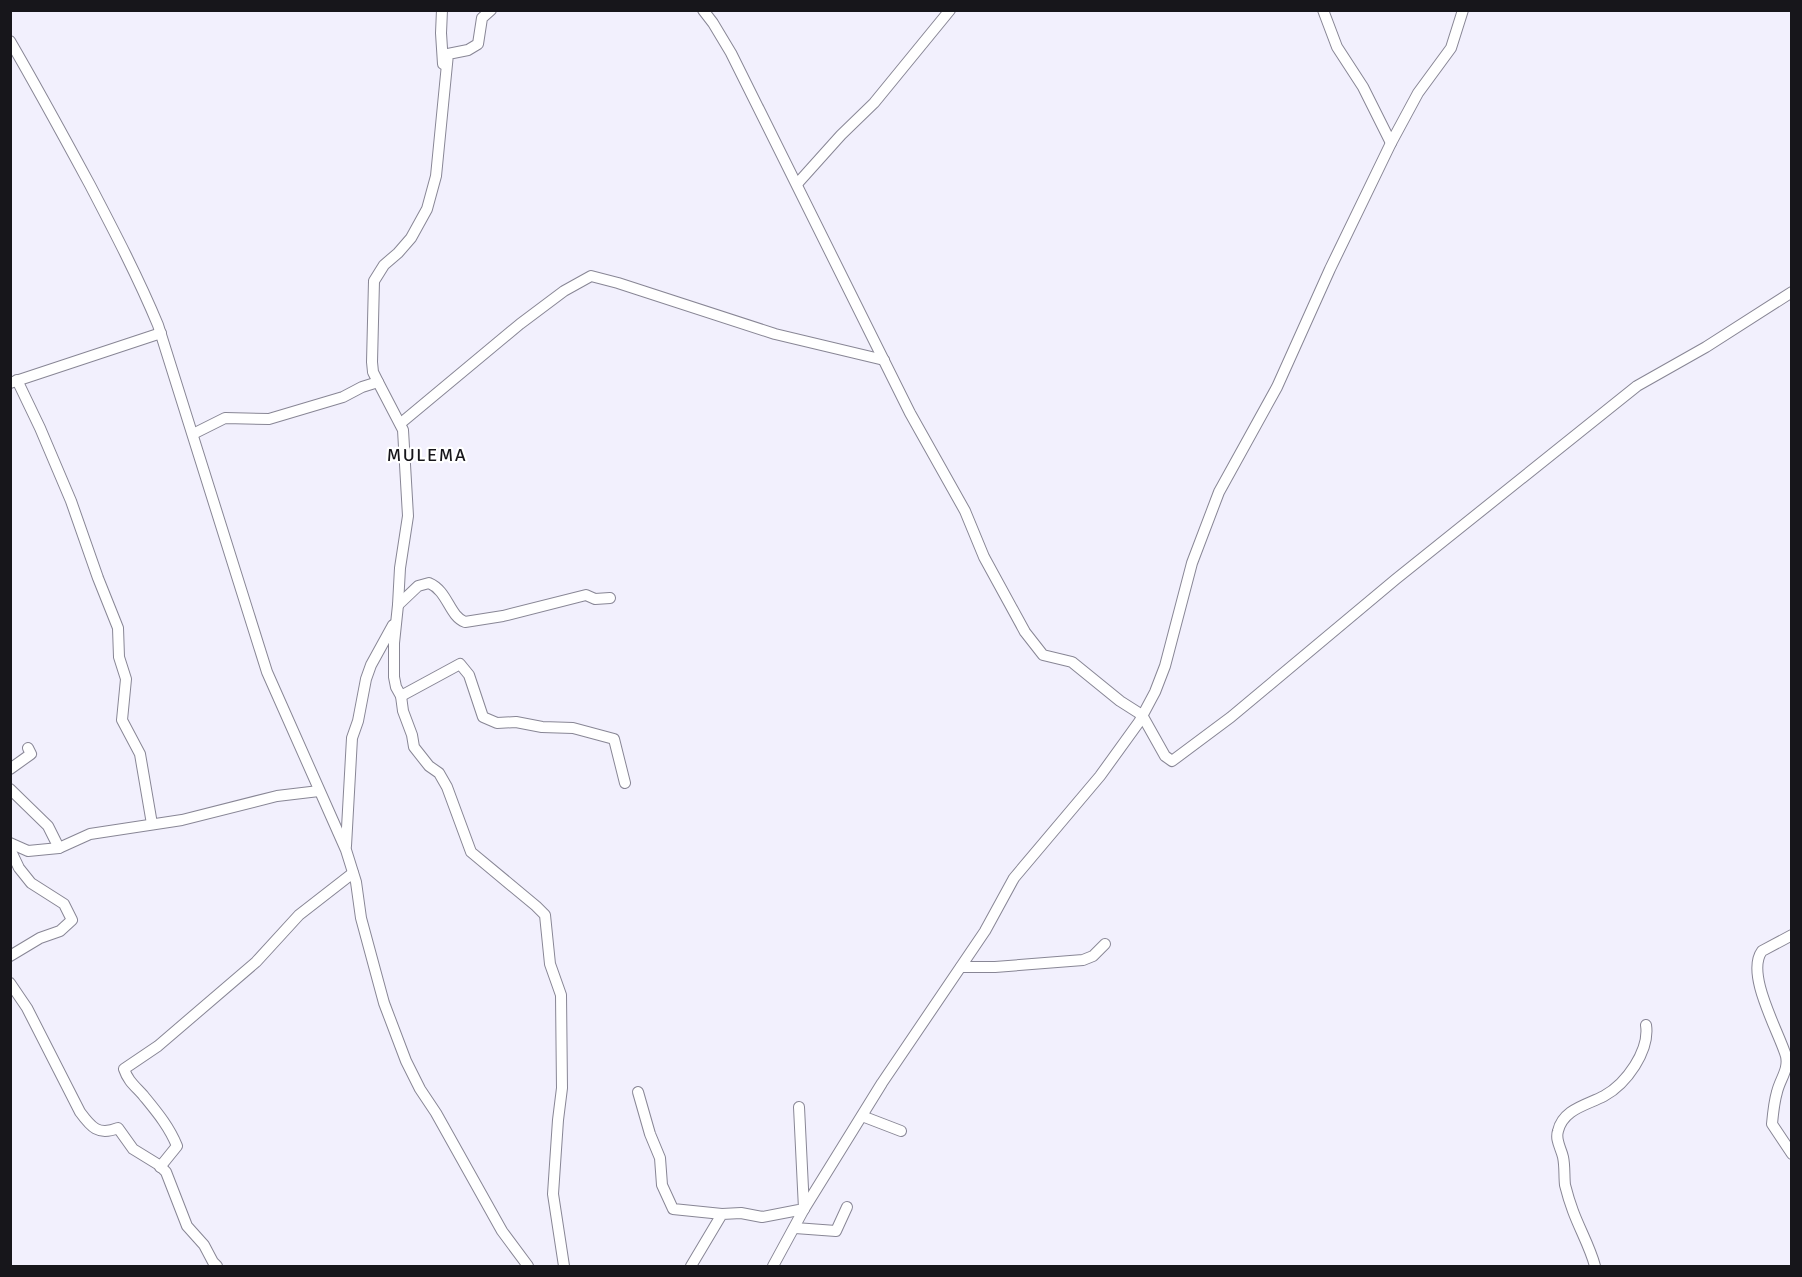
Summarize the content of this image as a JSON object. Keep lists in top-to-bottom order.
{
  "districts": ["MULEMA"]
}
